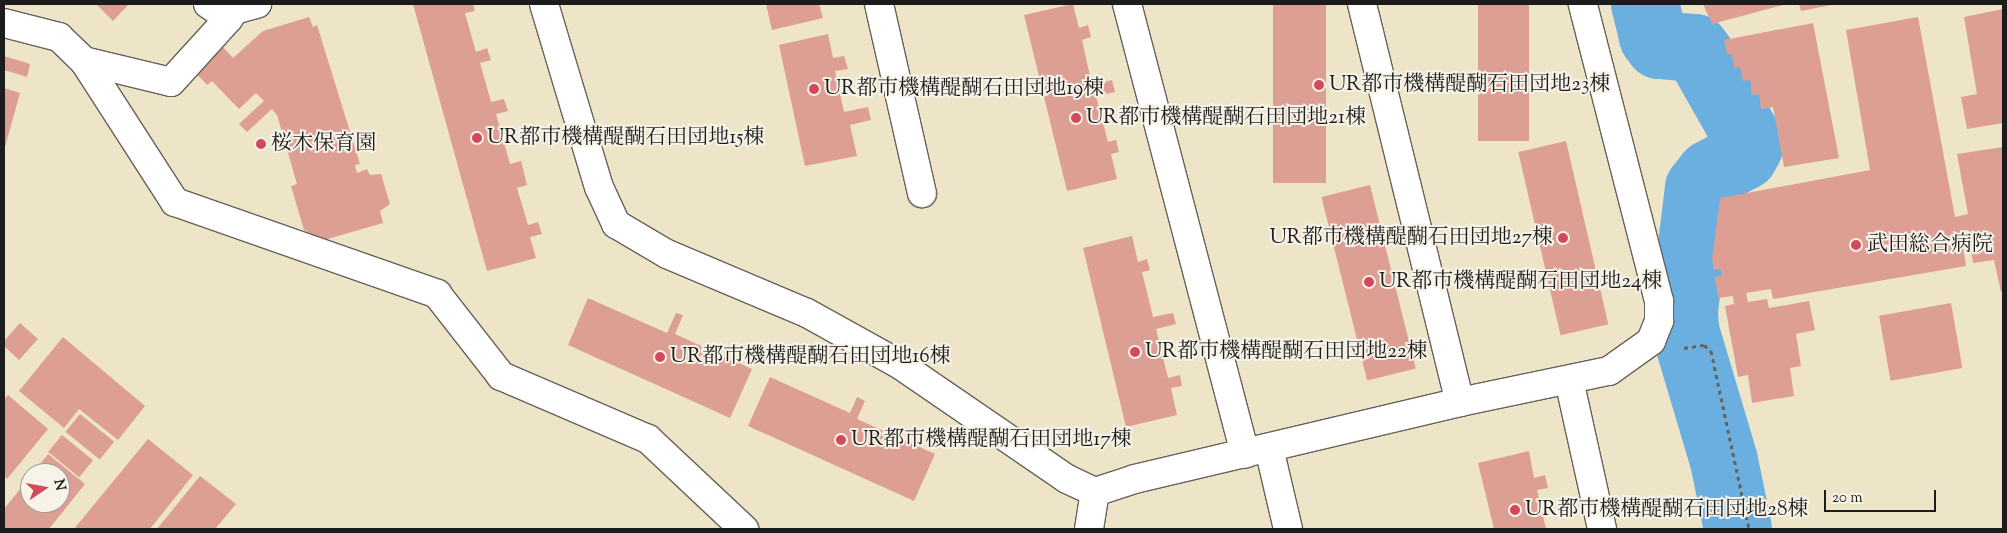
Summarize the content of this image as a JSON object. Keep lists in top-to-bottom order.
{
  "places": [
    "UR都市機構醍醐石田団地23棟",
    "UR都市機構醍醐石田団地19棟",
    "UR都市機構醍醐石田団地21棟",
    "UR都市機構醍醐石田団地15棟",
    "桜木保育園",
    "UR都市機構醍醐石田団地27棟",
    "武田総合病院",
    "UR都市機構醍醐石田団地24棟",
    "UR都市機構醍醐石田団地22棟",
    "UR都市機構醍醐石田団地16棟",
    "UR都市機構醍醐石田団地17棟",
    "UR都市機構醍醐石田団地28棟"
  ],
  "scale_bar": "20 m",
  "north": "right"
}
